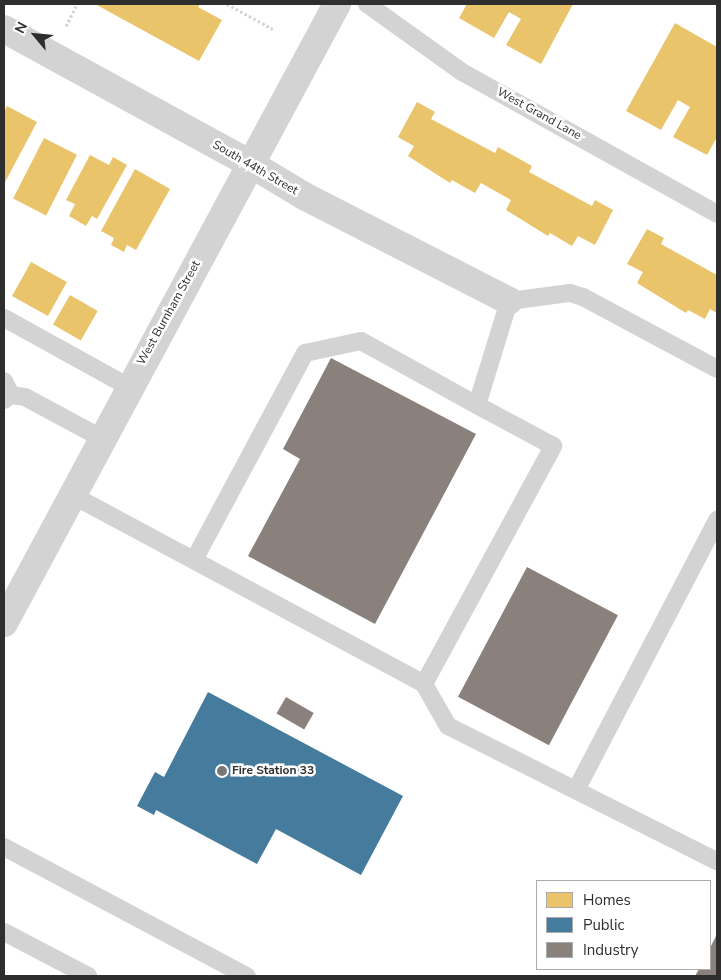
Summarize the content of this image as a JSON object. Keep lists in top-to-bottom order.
{
  "streets": {
    "street": ["South 44th Street", "West Burnham Street"],
    "lane": ["West Grand Lane"]
  },
  "crossings": [
    ["South 44th Street", "West Burnham Street"]
  ],
  "places": ["Fire Station 33"],
  "legend": ["Homes", "Public", "Industry"],
  "north": "top left"
}
